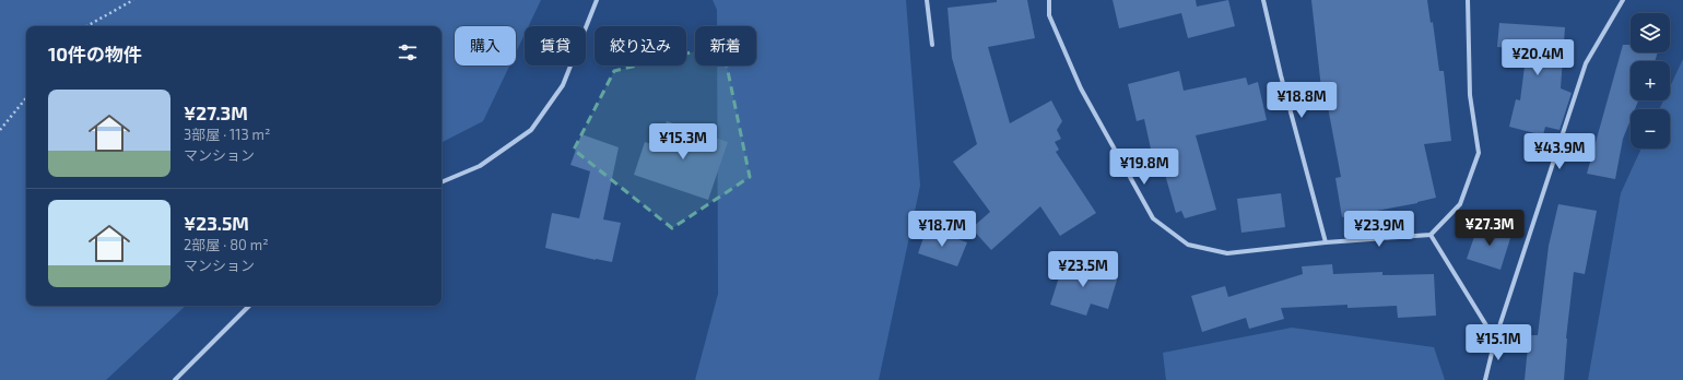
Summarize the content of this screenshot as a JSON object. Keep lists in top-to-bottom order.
{
  "page": {
    "map_buttons": ["+", "−"],
    "chip": [
      "購入",
      "賃貸",
      "絞り込み",
      "新着"
    ],
    "heading": "10件の物件",
    "price": [
      "¥20.4M",
      "¥18.8M",
      "¥15.3M",
      "¥43.9M",
      "¥19.8M",
      "¥27.3M",
      "¥18.7M",
      "¥23.9M",
      "¥23.5M",
      "¥15.1M"
    ],
    "list": [
      {
        "name": "¥27.3M",
        "note": "3部屋 · 113 m² · マンション"
      },
      {
        "name": "¥23.5M",
        "note": "2部屋 · 80 m² · マンション"
      }
    ]
  }
}
